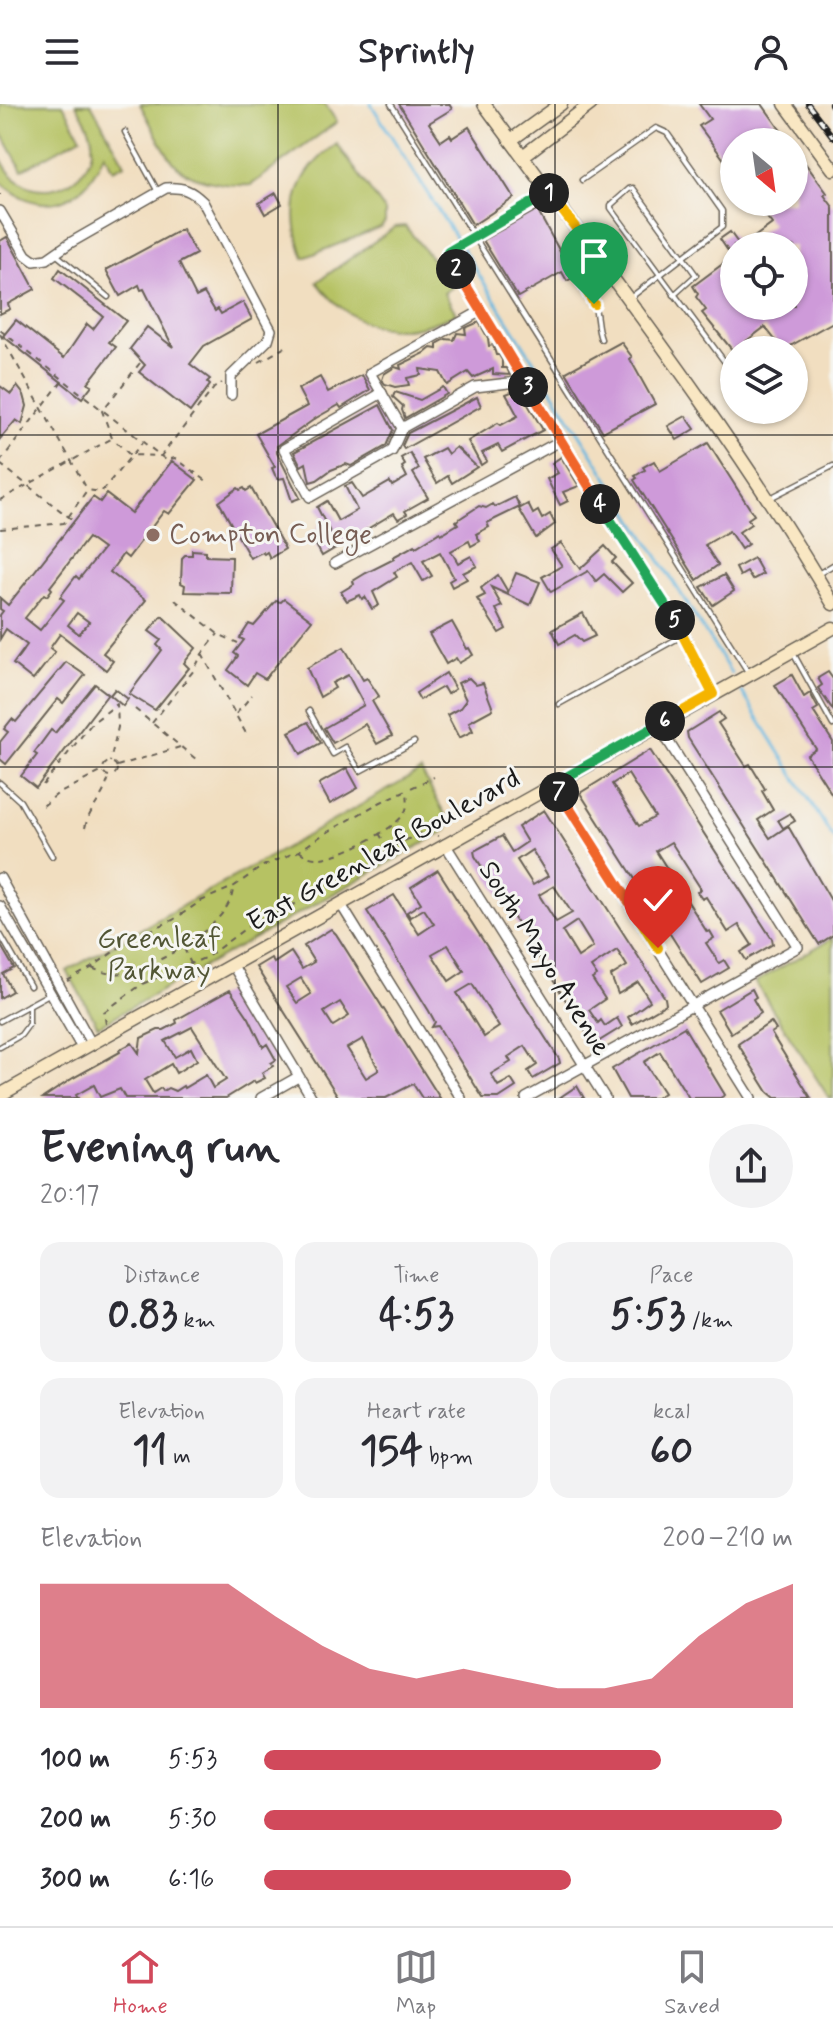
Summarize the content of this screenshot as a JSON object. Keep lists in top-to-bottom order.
{
  "streets": {
    "street": ["East Greenleaf Boulevard", "South Mayo Avenue"]
  },
  "crossings": [
    ["East Greenleaf Boulevard", "South Mayo Avenue"]
  ],
  "parks": ["Greenleaf Parkway"],
  "places": ["Compton College"],
  "north": "bottom right",
  "page": {
    "header": "Sprintly",
    "pins": [
      "1",
      "2",
      "3",
      "4",
      "5",
      "6",
      "7"
    ],
    "heading": ["Evening run", "20:17"],
    "stats": [
      ["Distance", "0.83 km"],
      ["Time", "4:53"],
      ["Pace", "5:53 /km"],
      ["Elevation", "11 m"],
      ["Heart rate", "154 bpm"],
      ["kcal", "60"]
    ],
    "chart": ["Elevation", "200–210 m"],
    "list": [
      {
        "name": "100 m",
        "note": "5:53"
      },
      {
        "name": "200 m",
        "note": "5:30"
      },
      {
        "name": "300 m",
        "note": "6:16"
      }
    ],
    "tabs": ["Home", "Map", "Saved"]
  }
}
